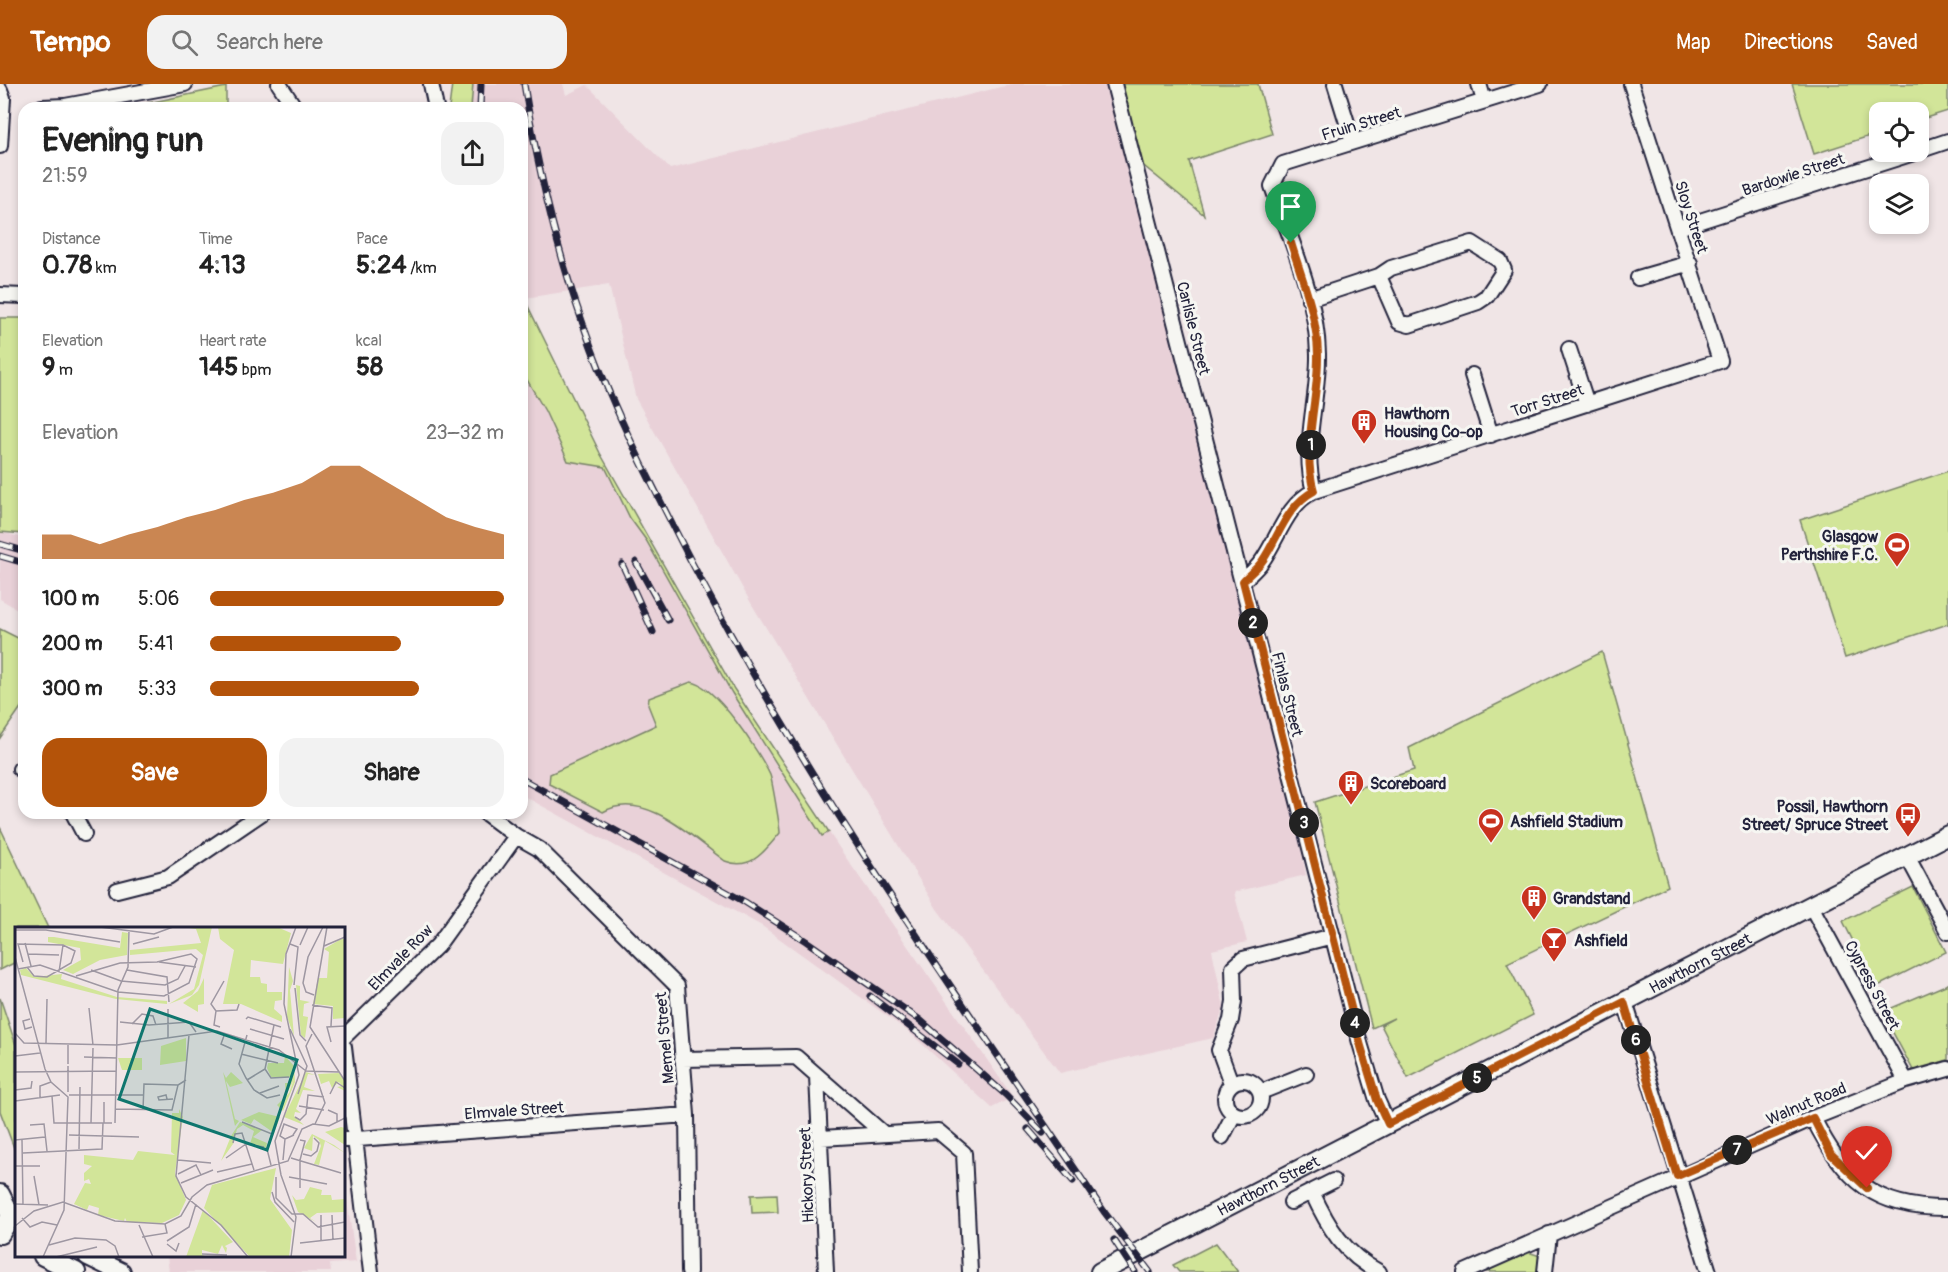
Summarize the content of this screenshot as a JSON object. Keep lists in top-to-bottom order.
{
  "streets": {
    "main road": ["Hawthorn Street"],
    "street": [
      "Fruin Street",
      "Bardowie Street",
      "Sloy Street",
      "Carlisle Street",
      "Torr Street",
      "Finlas Street",
      "Elmvale Row",
      "Cypress Street",
      "Memel Street",
      "Walnut Road",
      "Elmvale Street",
      "Hickory Street"
    ]
  },
  "crossings": [
    ["Bardowie Street", "Sloy Street"],
    ["Sloy Street", "Torr Street"],
    ["Carlisle Street", "Finlas Street"],
    ["Finlas Street", "Hawthorn Street"],
    ["Elmvale Row", "Memel Street"],
    ["Hawthorn Street", "Cypress Street"],
    ["Cypress Street", "Walnut Road"],
    ["Memel Street", "Elmvale Street"]
  ],
  "places": {
    "building": ["Hawthorn Housing Co-op", "Scoreboard", "Grandstand"],
    "sports": ["Glasgow Perthshire F.C.", "Ashfield Stadium"],
    "bus stop": ["Possil, Hawthorn Street/ Spruce Street"],
    "bar": ["Ashfield"]
  },
  "page": {
    "header": "Tempo",
    "search": "Search here",
    "nav": ["Map", "Directions", "Saved"],
    "heading": ["Evening run", "21:59"],
    "stats": [
      ["Distance", "0.78 km"],
      ["Time", "4:13"],
      ["Pace", "5:24 /km"],
      ["Elevation", "9 m"],
      ["Heart rate", "145 bpm"],
      ["kcal", "58"]
    ],
    "chart": ["Elevation", "23–32 m"],
    "pins": [
      "1",
      "2",
      "3",
      "4",
      "6",
      "5",
      "7"
    ],
    "list": [
      {
        "name": "100 m",
        "note": "5:06"
      },
      {
        "name": "200 m",
        "note": "5:41"
      },
      {
        "name": "300 m",
        "note": "5:33"
      }
    ],
    "buttons": ["Save", "Share"]
  }
}
